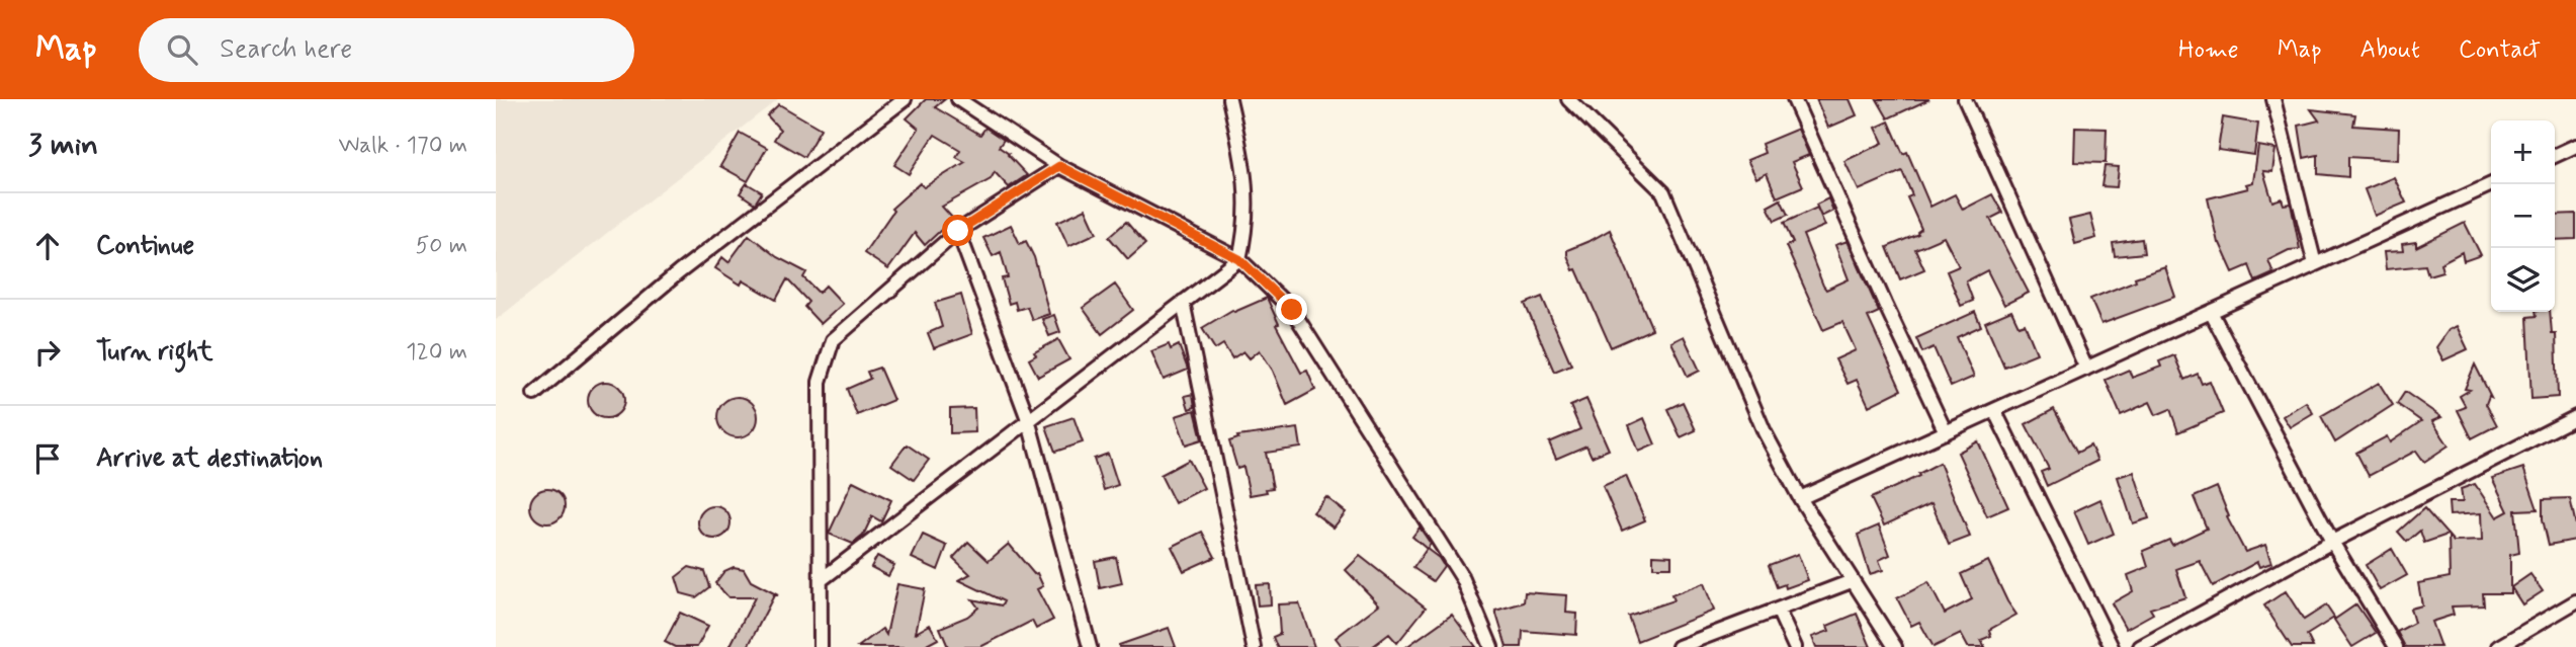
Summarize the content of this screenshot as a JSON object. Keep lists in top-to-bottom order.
{
  "page": {
    "header": "Map",
    "search": "Search here",
    "nav": [
      "Home",
      "Map",
      "About",
      "Contact"
    ],
    "heading": ["3 min", "Walk · 170 m"],
    "map_buttons": ["+", "−"],
    "list": [
      ["Continue", "50 m"],
      ["Turn right", "120 m"],
      "Arrive at destination"
    ]
  }
}
